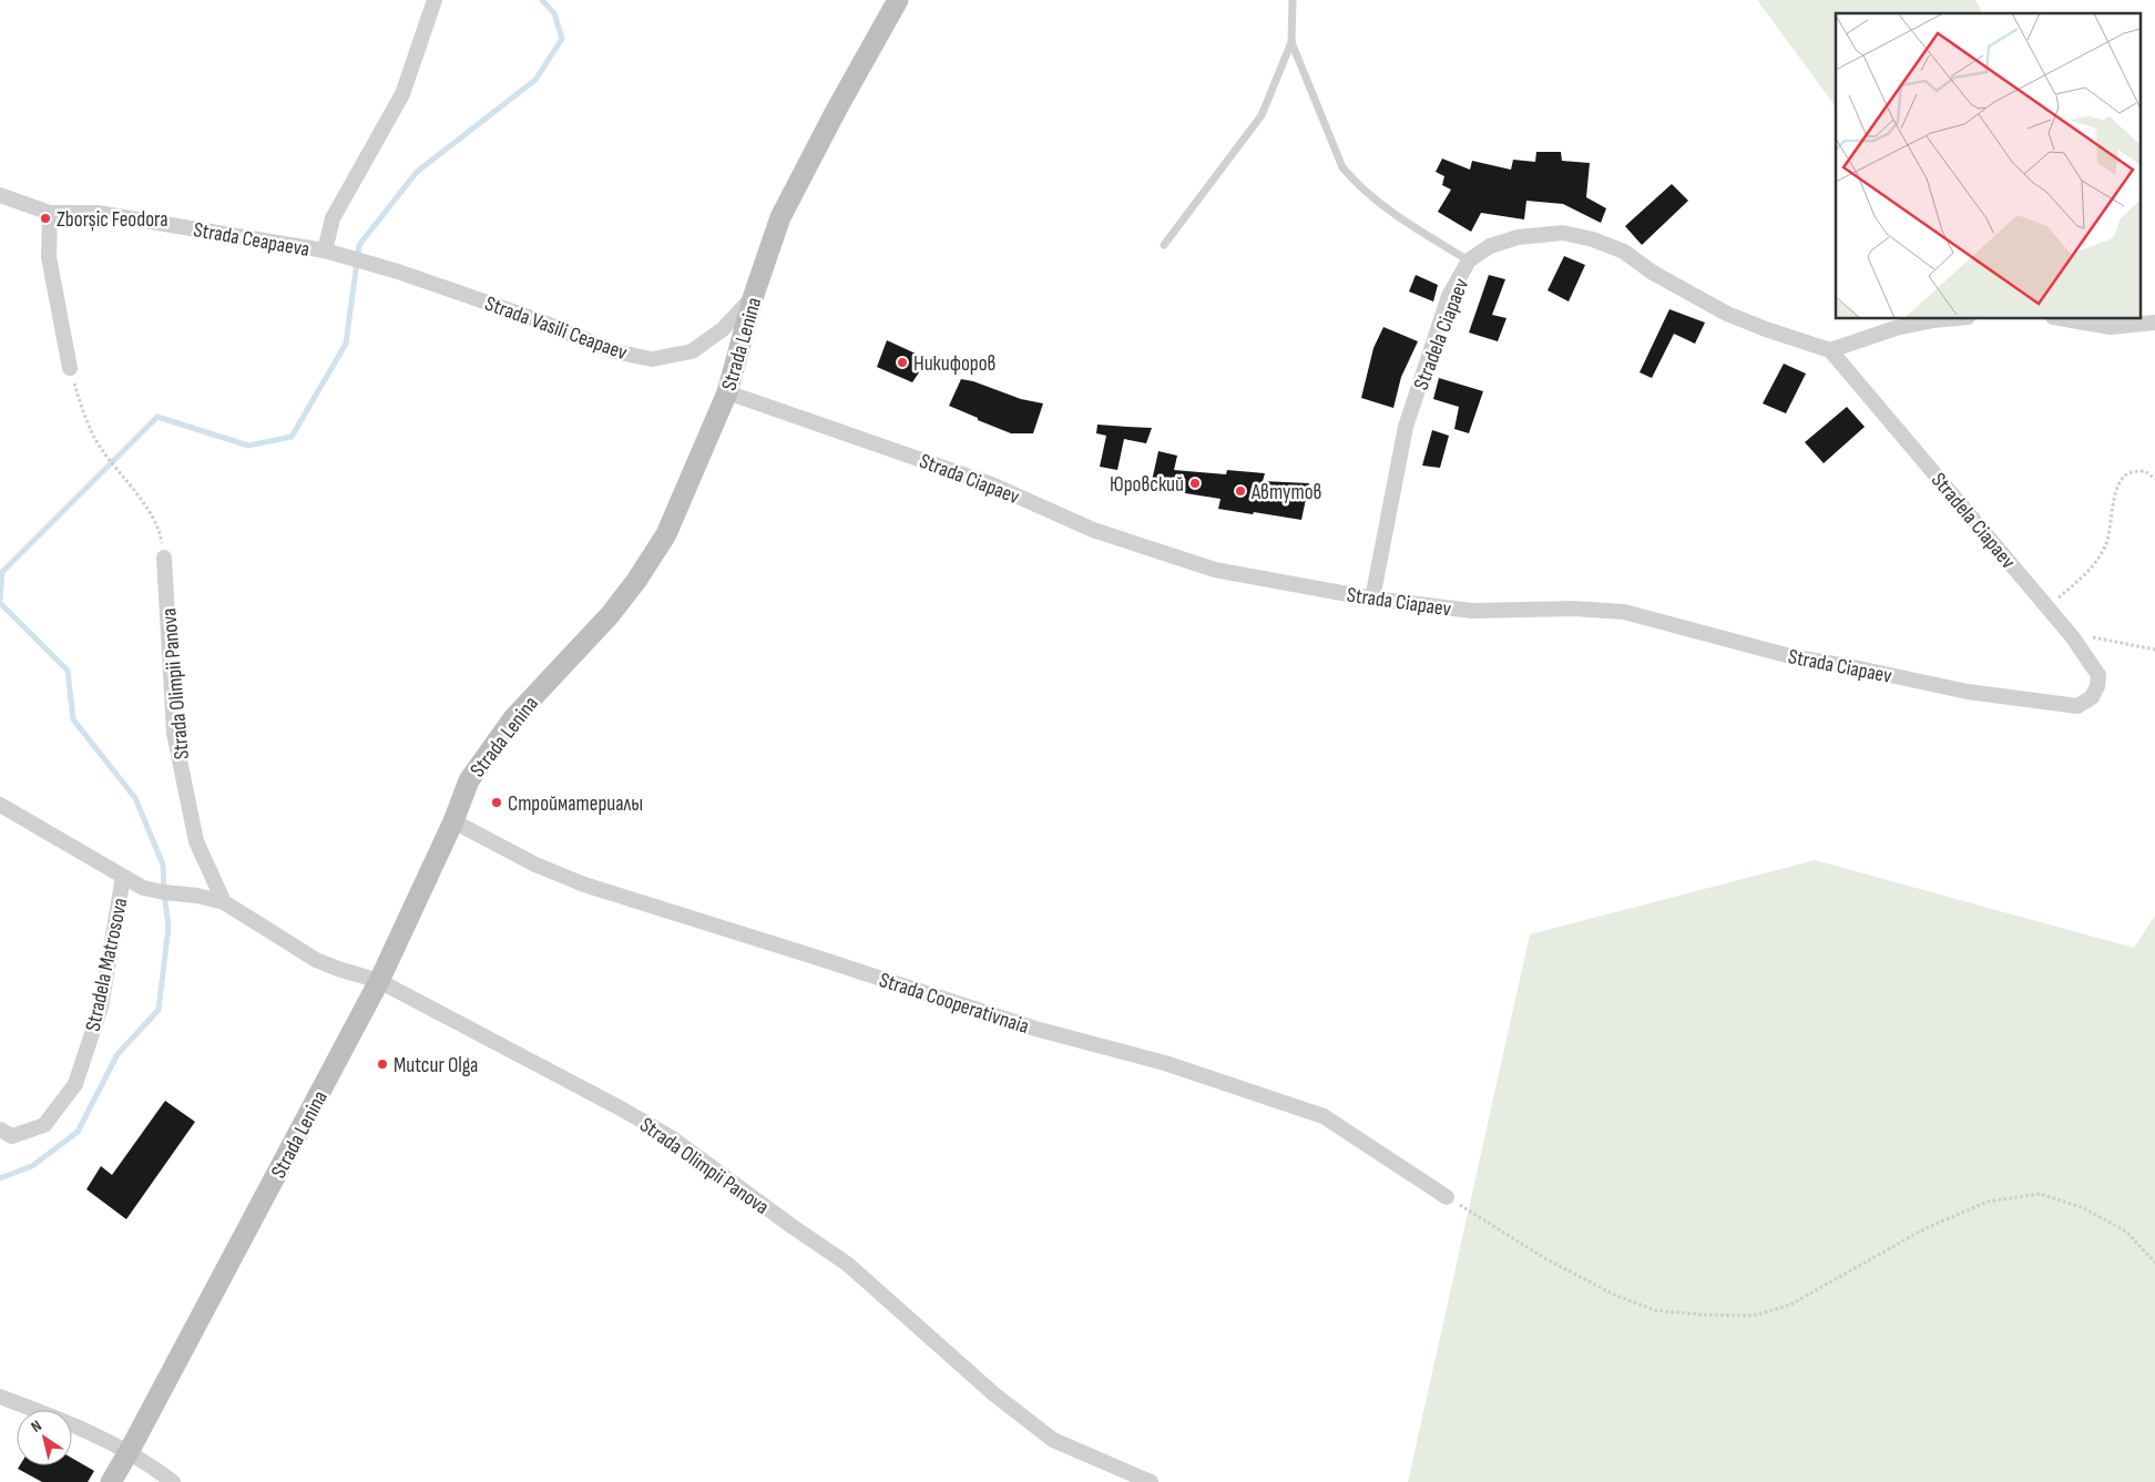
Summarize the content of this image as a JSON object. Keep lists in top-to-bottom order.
{
  "streets": {
    "street": [
      "Strada Ceapaeva",
      "Strada Vasili Ceapaev",
      "Stradela Ciapaev",
      "Strada Lenina",
      "Strada Ciapaev",
      "Strada Olimpii Panova",
      "Stradela Matrosova",
      "Strada Cooperativnaia"
    ]
  },
  "crossings": [
    ["Strada Ceapaeva", "Strada Vasili Ceapaev"],
    ["Strada Vasili Ceapaev", "Strada Lenina"],
    ["Stradela Ciapaev", "Strada Ciapaev"],
    ["Strada Lenina", "Strada Ciapaev"],
    ["Strada Lenina", "Strada Olimpii Panova"],
    ["Strada Lenina", "Strada Cooperativnaia"],
    ["Strada Olimpii Panova", "Stradela Matrosova"]
  ],
  "places": [
    "Zborșic Feodora",
    "Никифоров",
    "Юровский",
    "Автутов",
    "Стройматериалы",
    "Mutcur Olga"
  ],
  "north": "top left"
}
